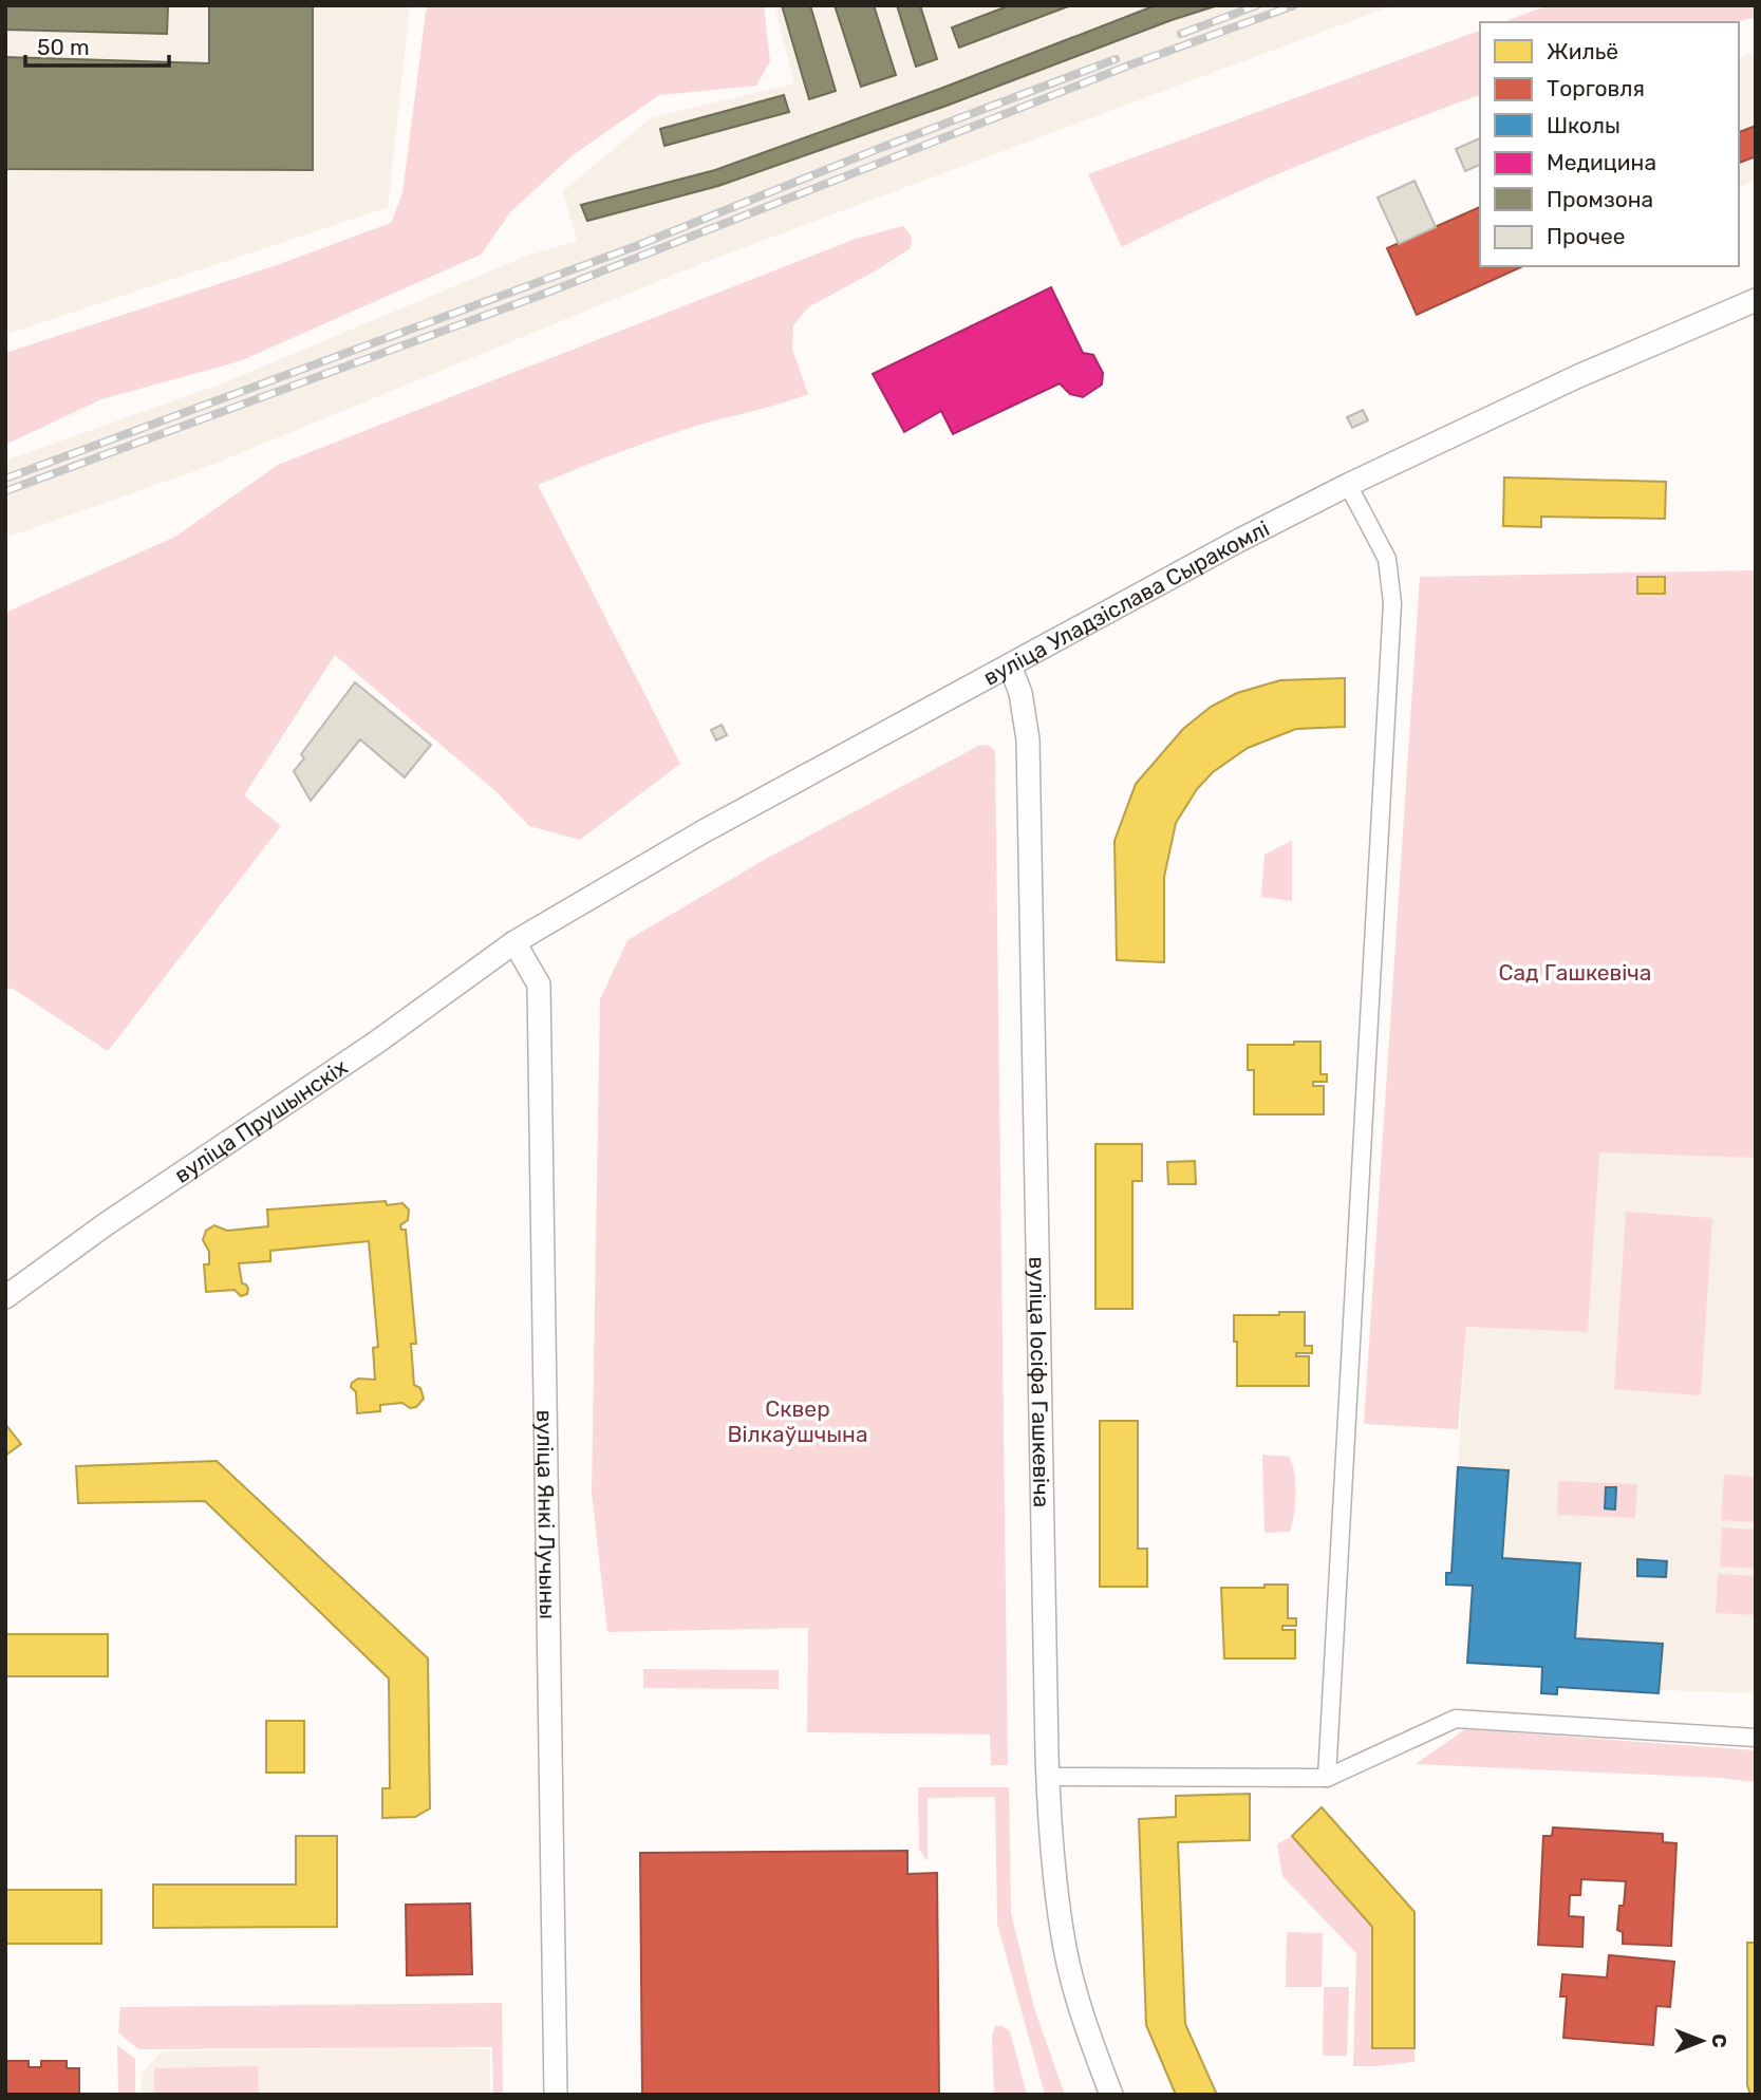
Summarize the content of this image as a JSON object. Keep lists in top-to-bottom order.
{
  "streets": {
    "street": [
      "вуліца Уладзіслава Сыракомлі",
      "вуліца Прушынскіх",
      "вуліца Іосіфа Гашкевіча",
      "вуліца Янкі Лучыны"
    ]
  },
  "crossings": [
    ["вуліца Уладзіслава Сыракомлі", "вуліца Прушынскіх"],
    ["вуліца Уладзіслава Сыракомлі", "вуліца Іосіфа Гашкевіча"],
    ["вуліца Уладзіслава Сыракомлі", "вуліца Янкі Лучыны"],
    ["вуліца Прушынскіх", "вуліца Янкі Лучыны"]
  ],
  "parks": ["Сад Гашкевіча", "Сквер Вілкаўшчына"],
  "legend": [
    "Жильё",
    "Торговля",
    "Школы",
    "Медицина",
    "Промзона",
    "Прочее"
  ],
  "scale_bar": "50 m",
  "north": "right"
}
